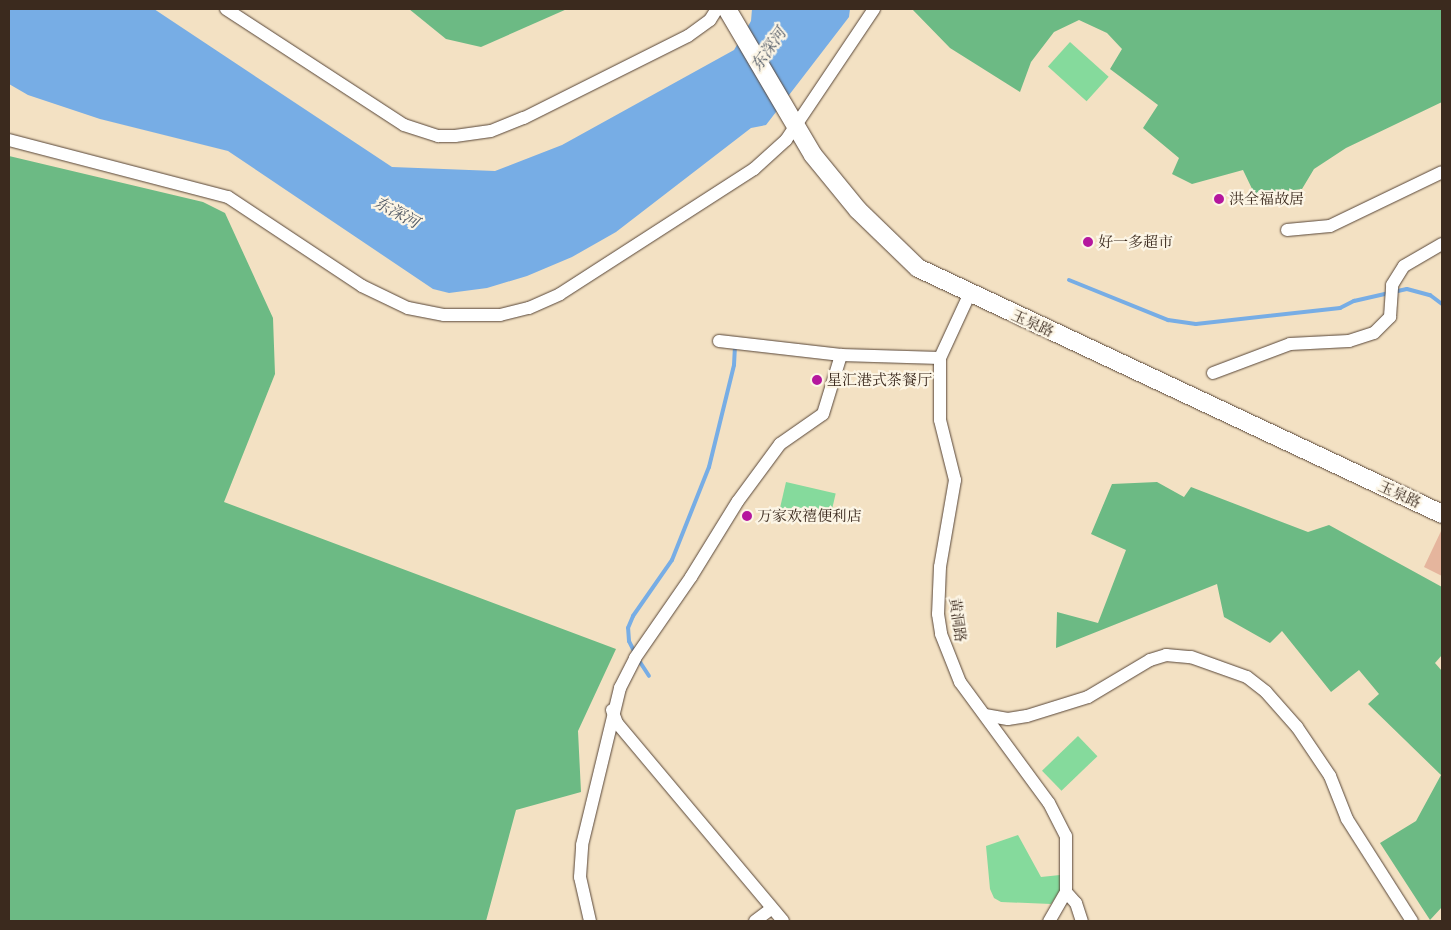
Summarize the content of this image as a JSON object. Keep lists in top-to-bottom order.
{
  "streets": {
    "street": ["玉泉路", "黄洞路"]
  },
  "crossings": [
    ["玉泉路", "黄洞路"]
  ],
  "water": ["东深河"],
  "places": [
    "洪全福故居",
    "好一多超市",
    "星汇港式茶餐厅",
    "万家欢禧便利店"
  ]
}
